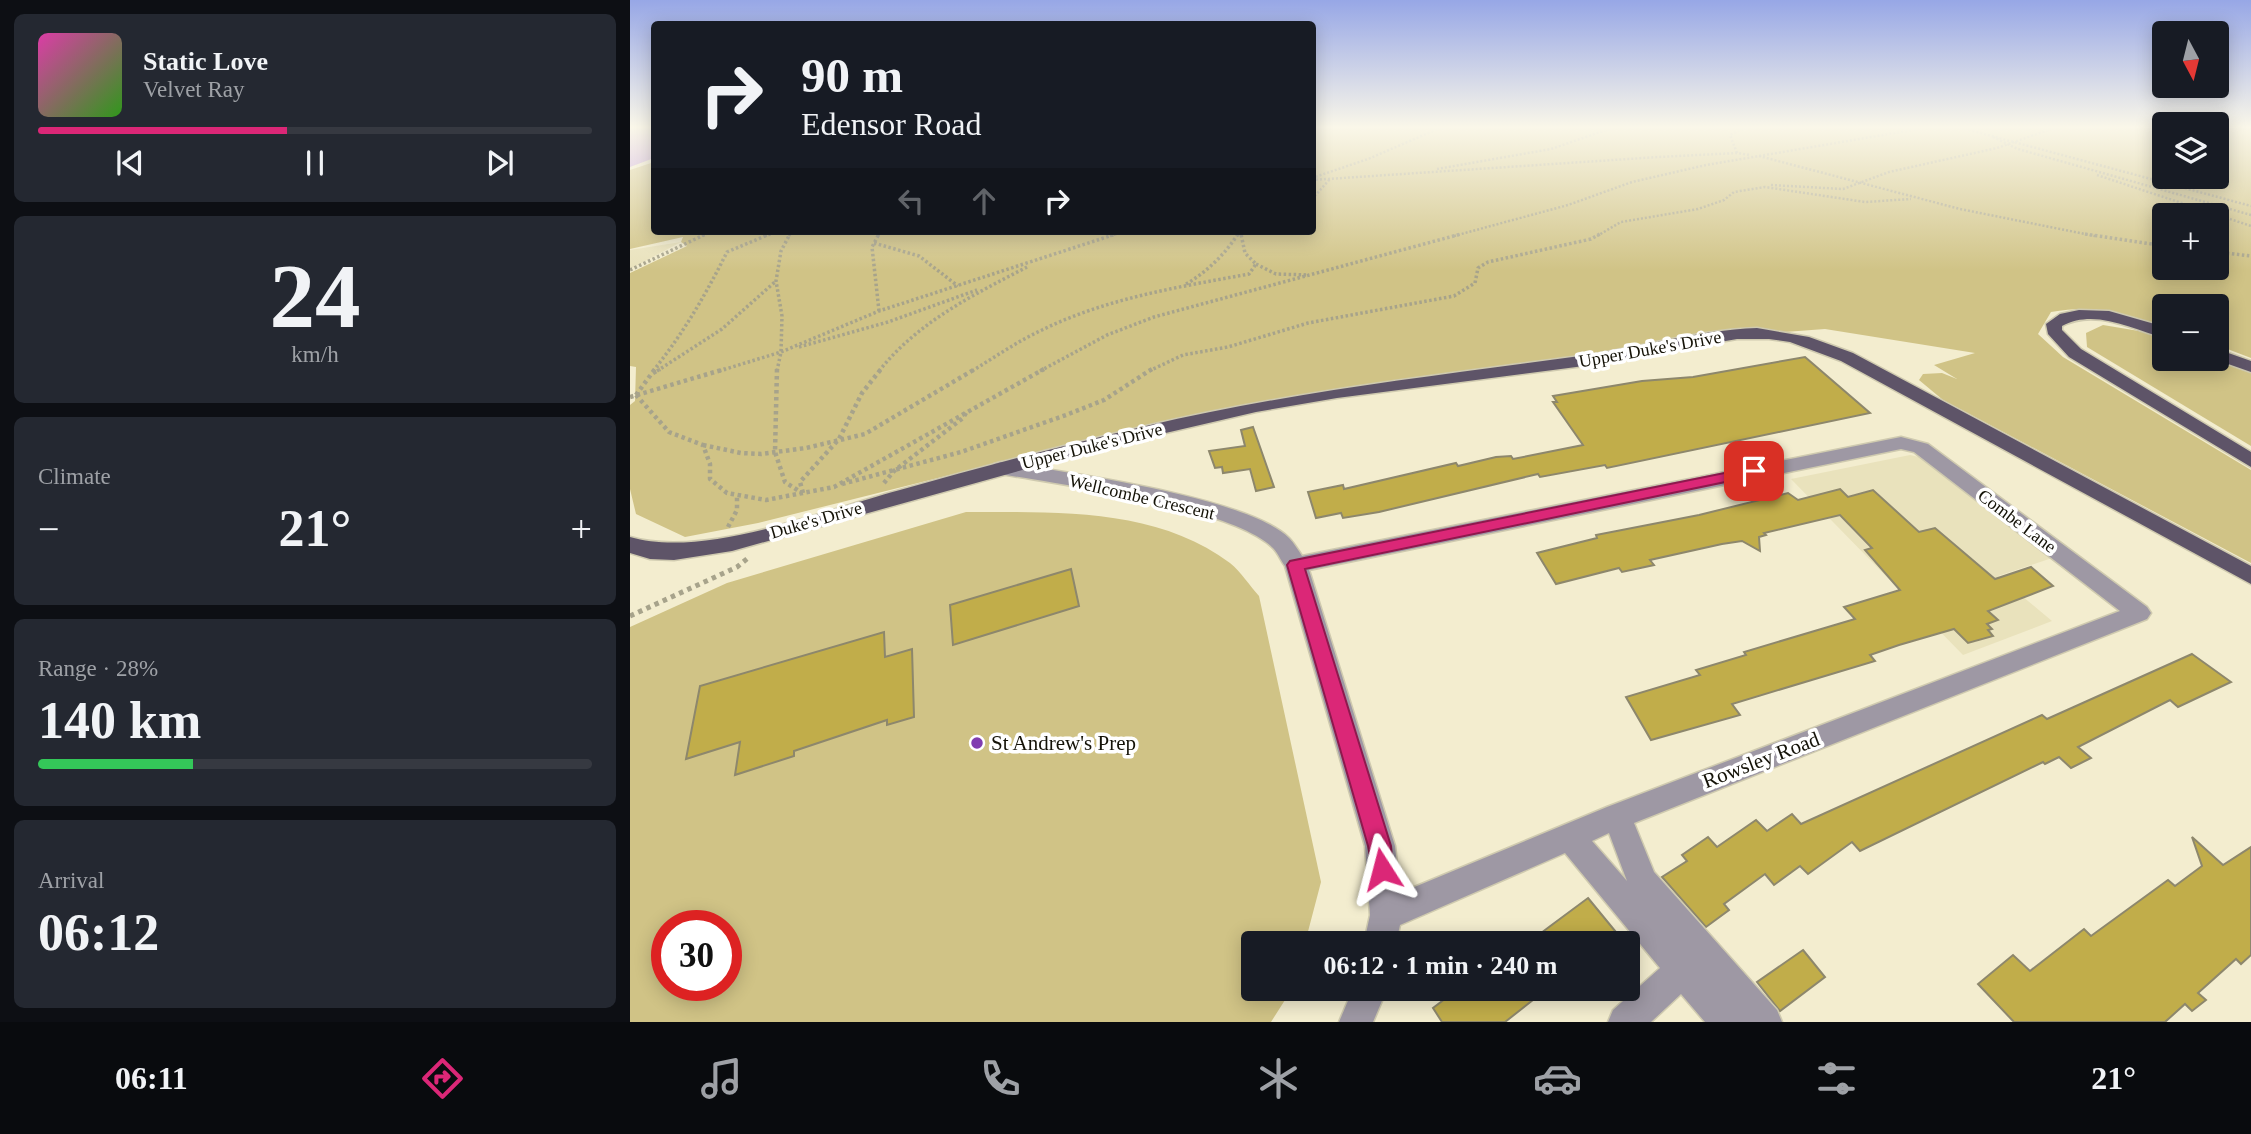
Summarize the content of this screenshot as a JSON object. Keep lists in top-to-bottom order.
{
  "streets": {
    "main road": ["Upper Duke's Drive", "Duke's Drive"],
    "street": ["Wellcombe Crescent", "Combe Lane", "Rowsley Road"]
  },
  "crossings": [
    ["Upper Duke's Drive", "Wellcombe Crescent"],
    ["Upper Duke's Drive", "Duke's Drive"],
    ["Wellcombe Crescent", "Duke's Drive"],
    ["Wellcombe Crescent", "Combe Lane"],
    ["Wellcombe Crescent", "Rowsley Road"],
    ["Combe Lane", "Rowsley Road"]
  ],
  "places": ["St Andrew's Prep"],
  "north": "bottom",
  "page": {
    "map_buttons": ["+", "−"],
    "turn": ["90 m", "Edensor Road"],
    "song": ["Static Love", "Velvet Ray"],
    "tile": [
      ["24", "km/h"],
      "Climate",
      ["Range · 28%", "140 km"],
      ["Arrival", "06:12"]
    ],
    "heat": ["−", "21°", "+"],
    "limit": "30",
    "trip": "06:12 · 1 min · 240 m",
    "tabs": ["06:11", "21°"]
  }
}
